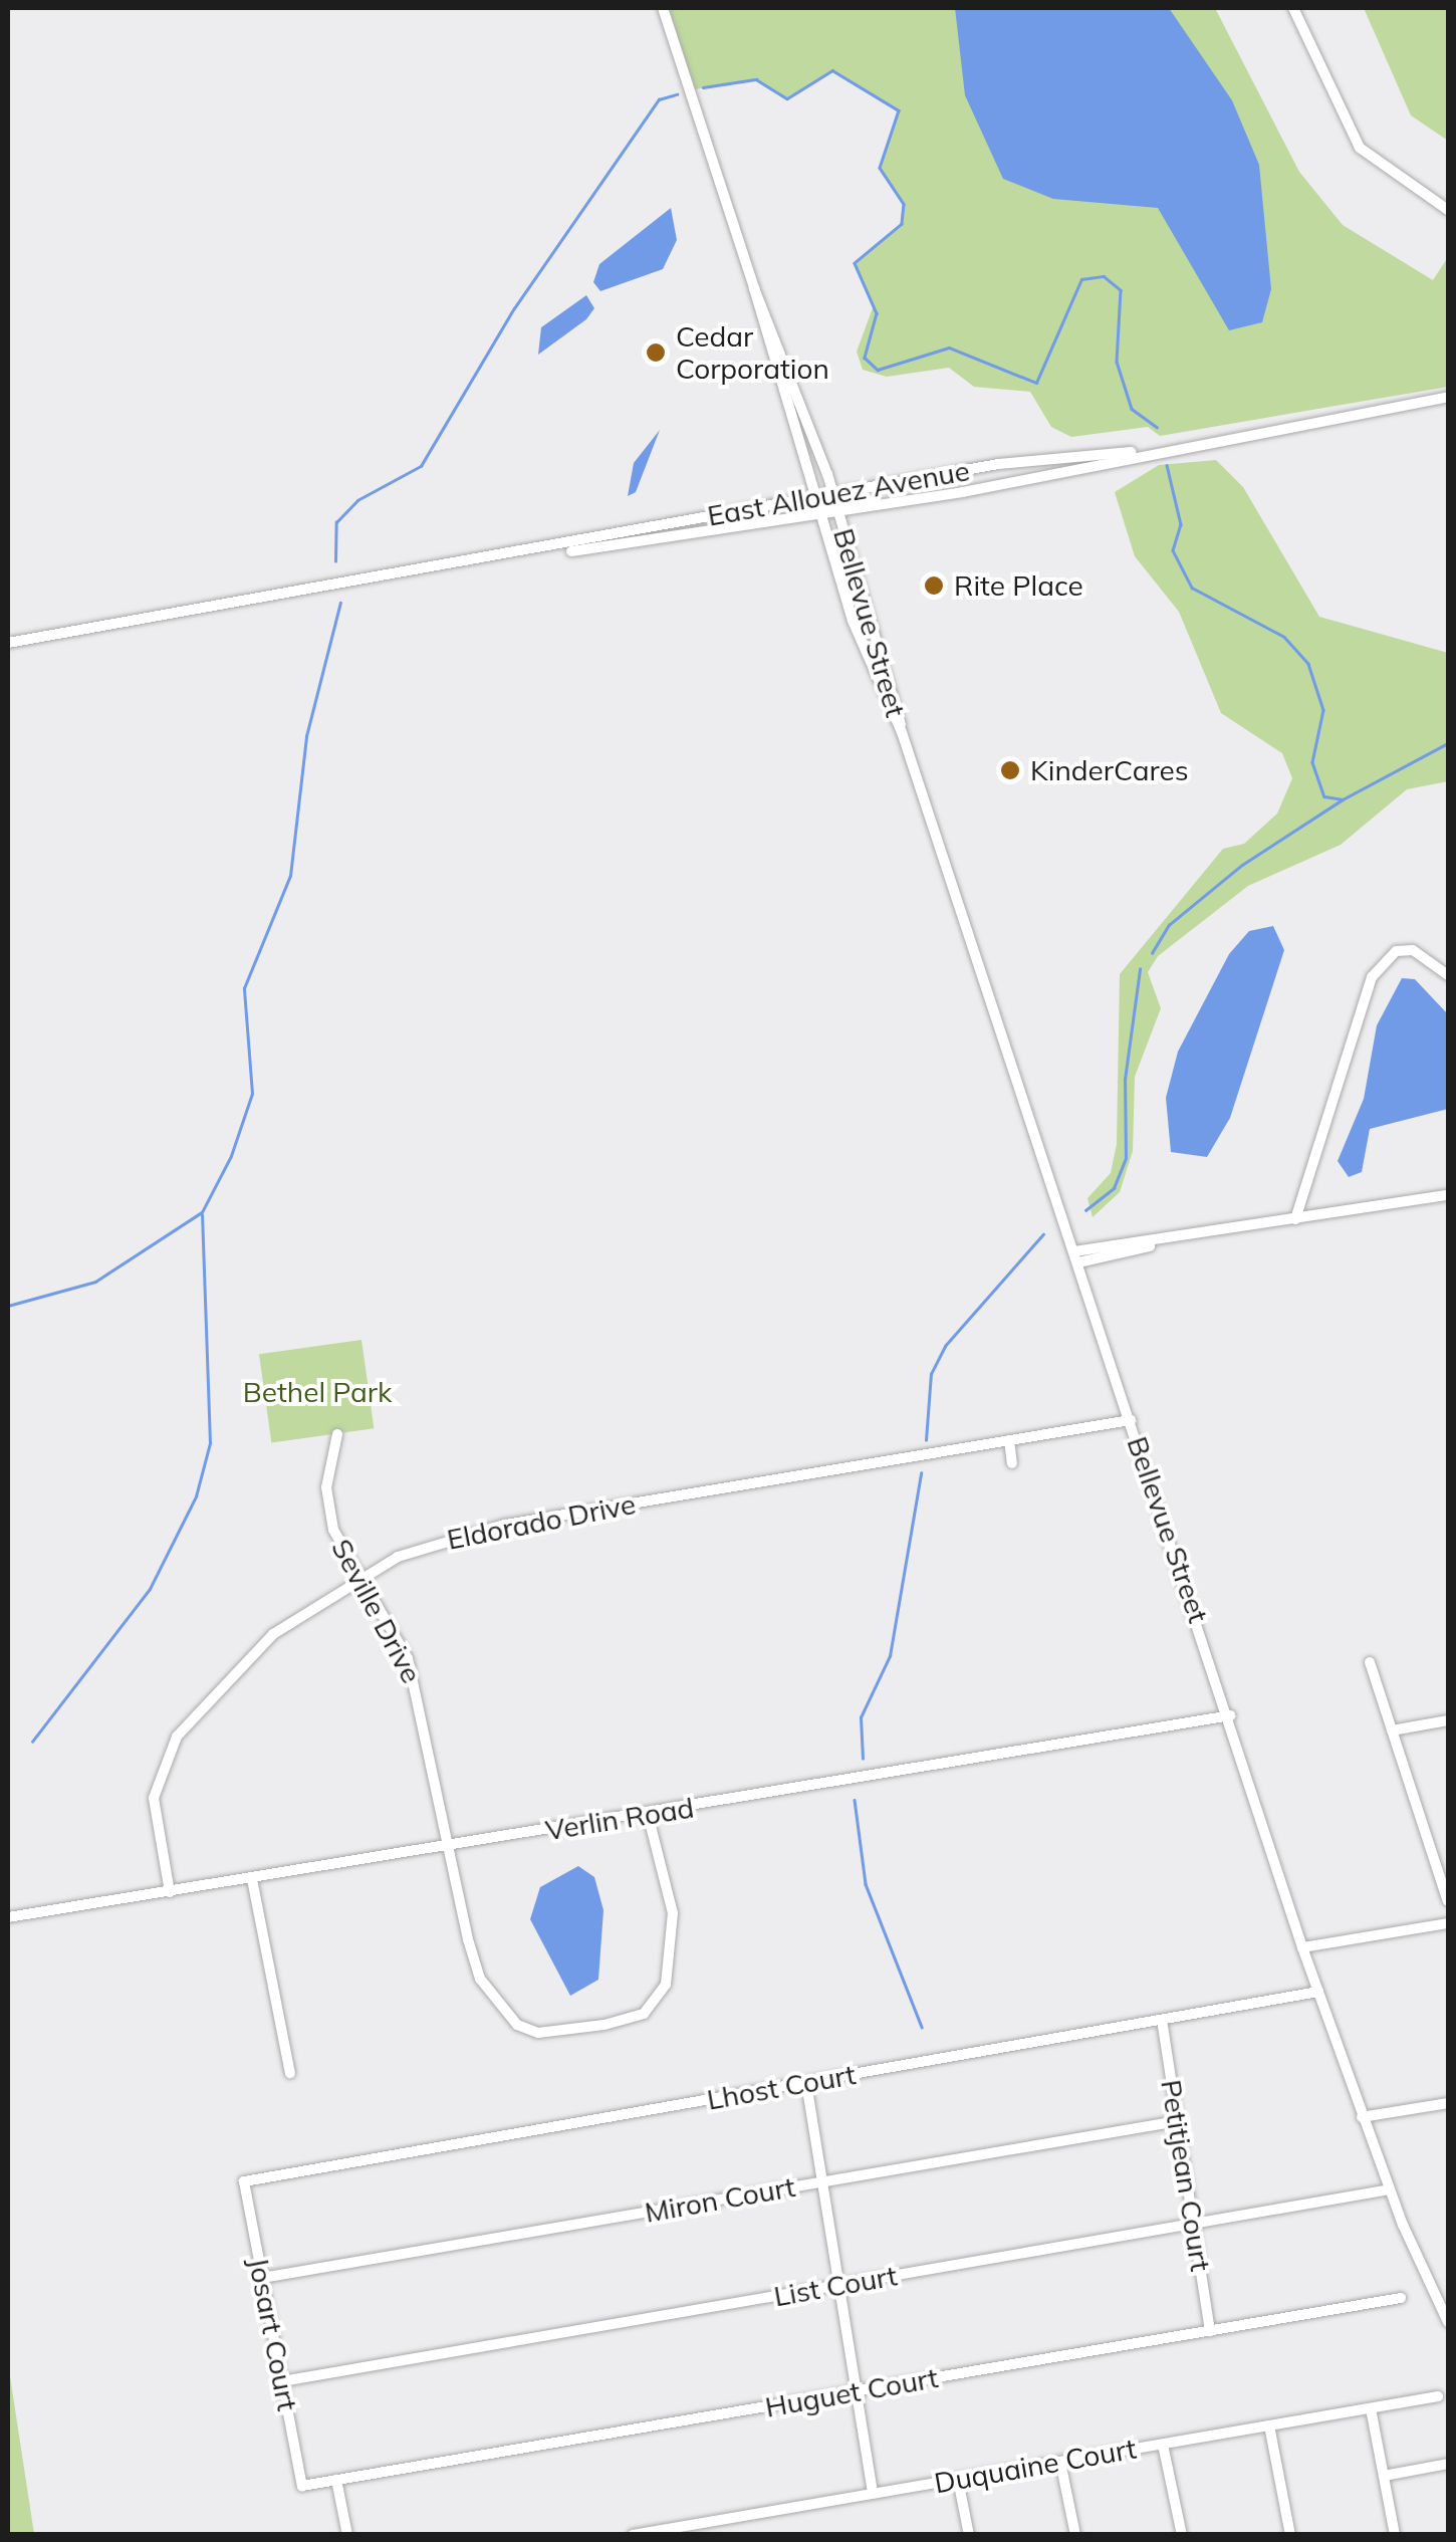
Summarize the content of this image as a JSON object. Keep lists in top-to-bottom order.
{
  "streets": {
    "street": [
      "East Allouez Avenue",
      "Bellevue Street",
      "Eldorado Drive",
      "Seville Drive",
      "Verlin Road",
      "Lhost Court",
      "Petitjean Court",
      "Miron Court",
      "List Court",
      "Josart Court",
      "Huguet Court",
      "Duquaine Court"
    ]
  },
  "crossings": [
    ["East Allouez Avenue", "Bellevue Street"],
    ["Bellevue Street", "Eldorado Drive"],
    ["Bellevue Street", "Verlin Road"],
    ["Bellevue Street", "Lhost Court"],
    ["Bellevue Street", "List Court"],
    ["Eldorado Drive", "Seville Drive"],
    ["Eldorado Drive", "Verlin Road"],
    ["Seville Drive", "Verlin Road"],
    ["Lhost Court", "Petitjean Court"],
    ["Lhost Court", "Josart Court"],
    ["Petitjean Court", "Miron Court"],
    ["Petitjean Court", "List Court"],
    ["Petitjean Court", "Huguet Court"],
    ["Miron Court", "Josart Court"],
    ["List Court", "Josart Court"],
    ["Josart Court", "Huguet Court"]
  ],
  "parks": ["Bethel Park"],
  "places": ["Cedar Corporation", "Rite Place", "KinderCares"]
}
